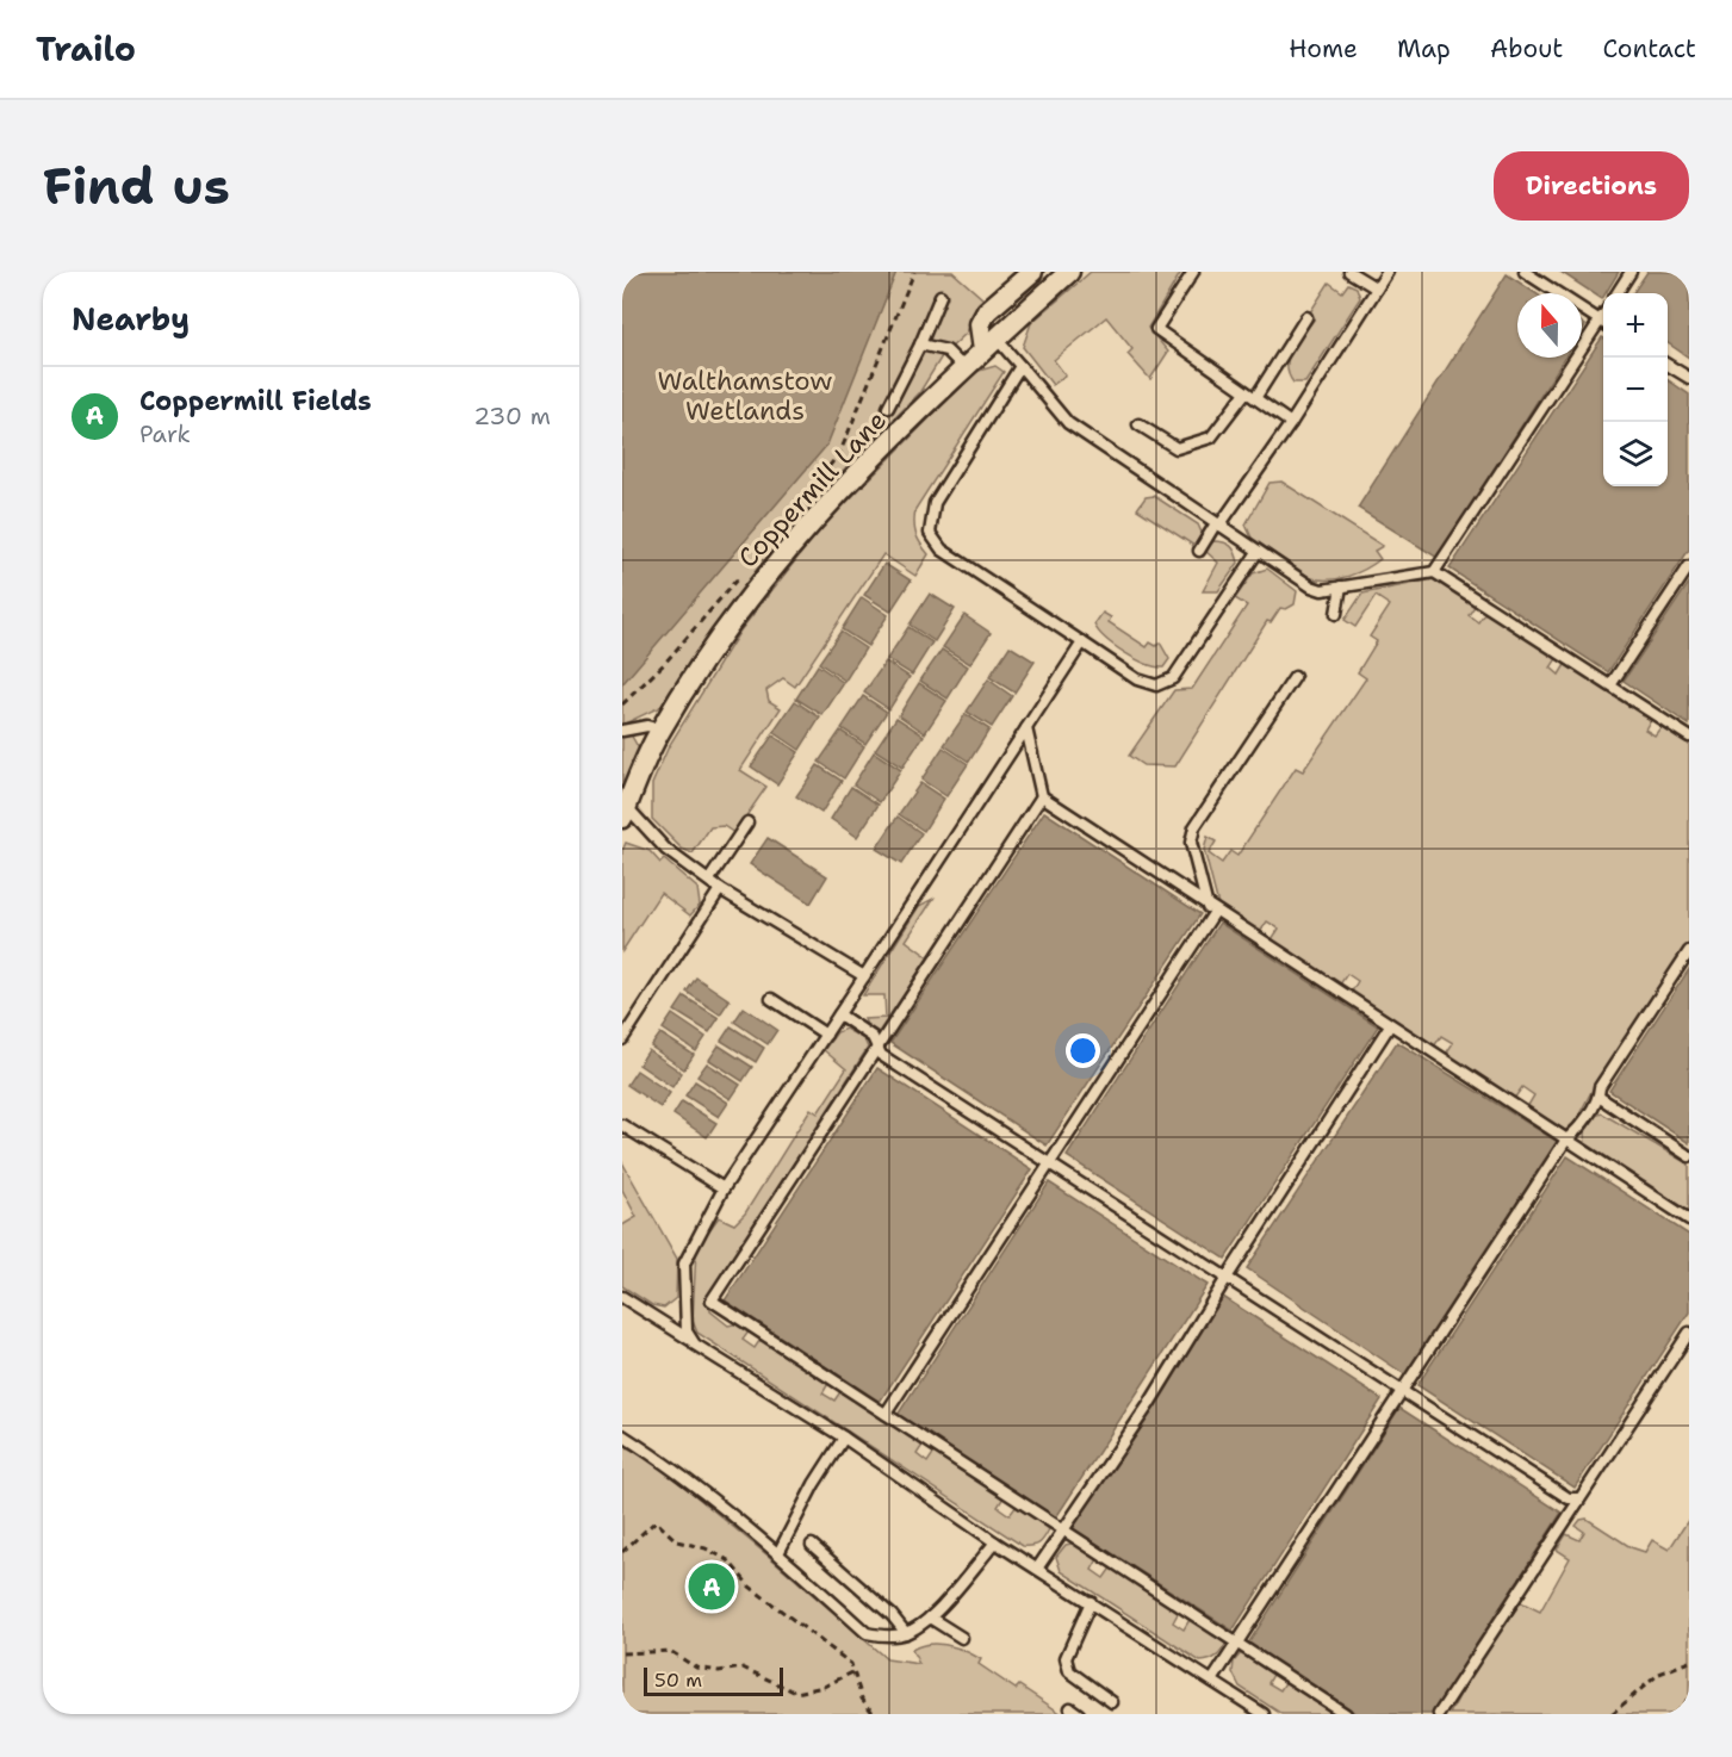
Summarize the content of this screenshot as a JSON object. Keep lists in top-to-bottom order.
{
  "streets": {
    "street": ["Coppermill Lane"]
  },
  "parks": ["Walthamstow Wetlands"],
  "scale_bar": "50 m",
  "north": "top",
  "page": {
    "header": "Trailo",
    "nav": [
      "Home",
      "Map",
      "About",
      "Contact"
    ],
    "buttons": "Directions",
    "title": "Find us",
    "heading": "Nearby",
    "map_buttons": ["+", "−"],
    "list": [
      {
        "mark": "A",
        "name": "Coppermill Fields",
        "note": "Park",
        "value": "230 m"
      }
    ],
    "pins": "A",
    "scale": "50 m"
  }
}
